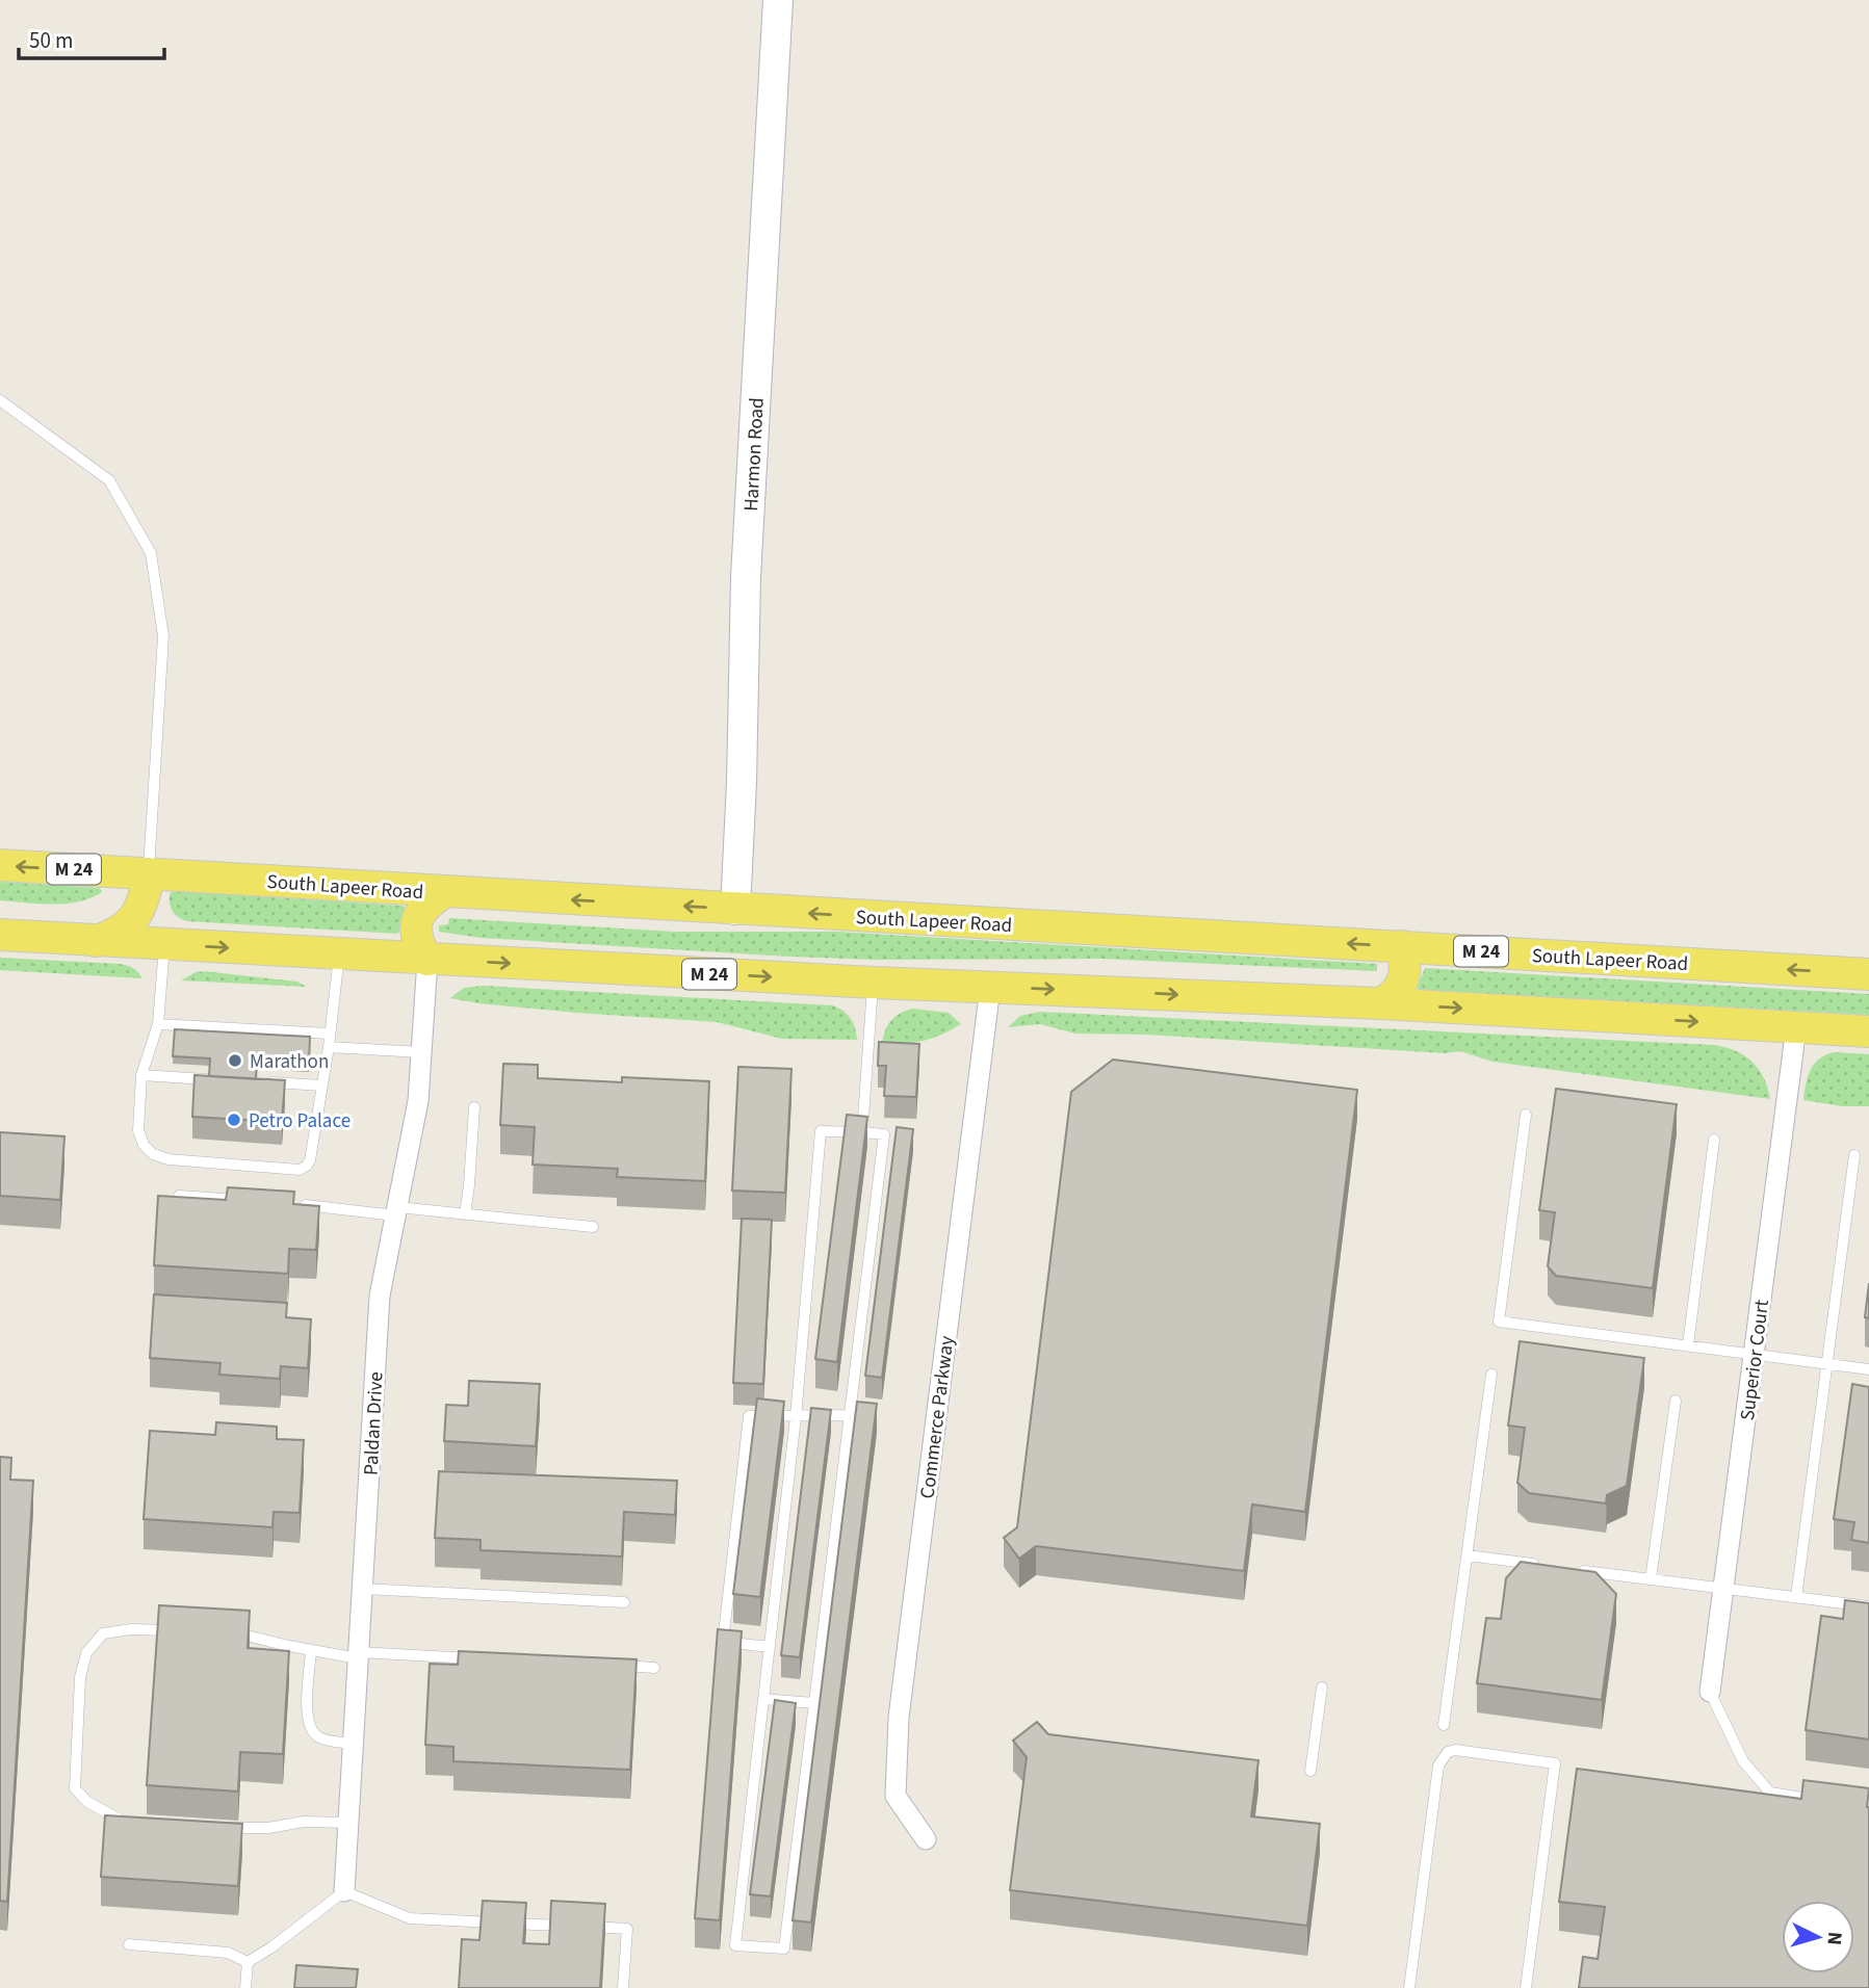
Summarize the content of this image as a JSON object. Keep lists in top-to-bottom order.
{
  "streets": {
    "main road": ["M 24", "South Lapeer Road"],
    "street": [
      "Harmon Road",
      "Superior Court",
      "Commerce Parkway",
      "Paldan Drive"
    ]
  },
  "crossings": [
    ["Harmon Road", "South Lapeer Road"],
    ["M 24", "Superior Court"],
    ["M 24", "Commerce Parkway"],
    ["M 24", "Paldan Drive"]
  ],
  "places": ["Marathon", "Petro Palace"],
  "scale_bar": "50 m",
  "north": "right"
}
